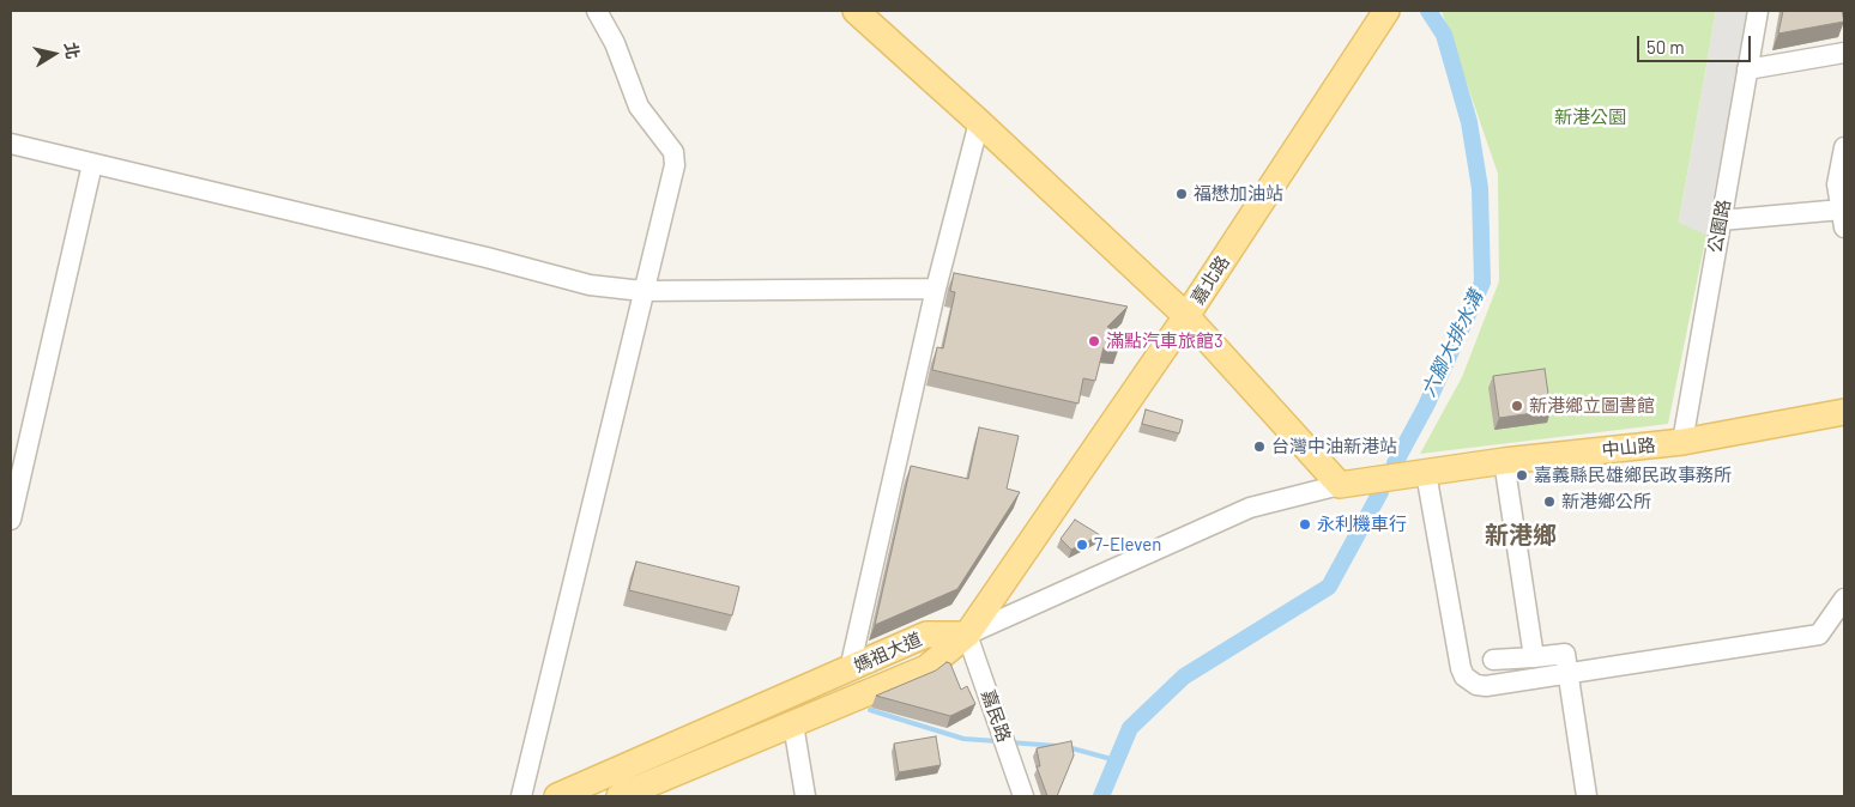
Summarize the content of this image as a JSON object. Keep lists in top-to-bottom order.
{
  "streets": {
    "main road": ["嘉北路", "中山路", "媽祖大道"],
    "street": ["公園路", "嘉民路"]
  },
  "crossings": [
    ["公園路", "中山路"],
    ["嘉北路", "媽祖大道"],
    ["嘉北路", "嘉民路"],
    ["媽祖大道", "嘉民路"]
  ],
  "districts": ["新港鄉"],
  "water": ["六腳大排水溝"],
  "parks": ["新港公園"],
  "places": [
    "福懋加油站",
    "滿點汽車旅館3",
    "新港鄉立圖書館",
    "台灣中油新港站",
    "嘉義縣民雄鄉民政事務所",
    "新港鄉公所",
    "永利機車行",
    "7-Eleven"
  ],
  "scale_bar": "50 m",
  "north": "right"
}
